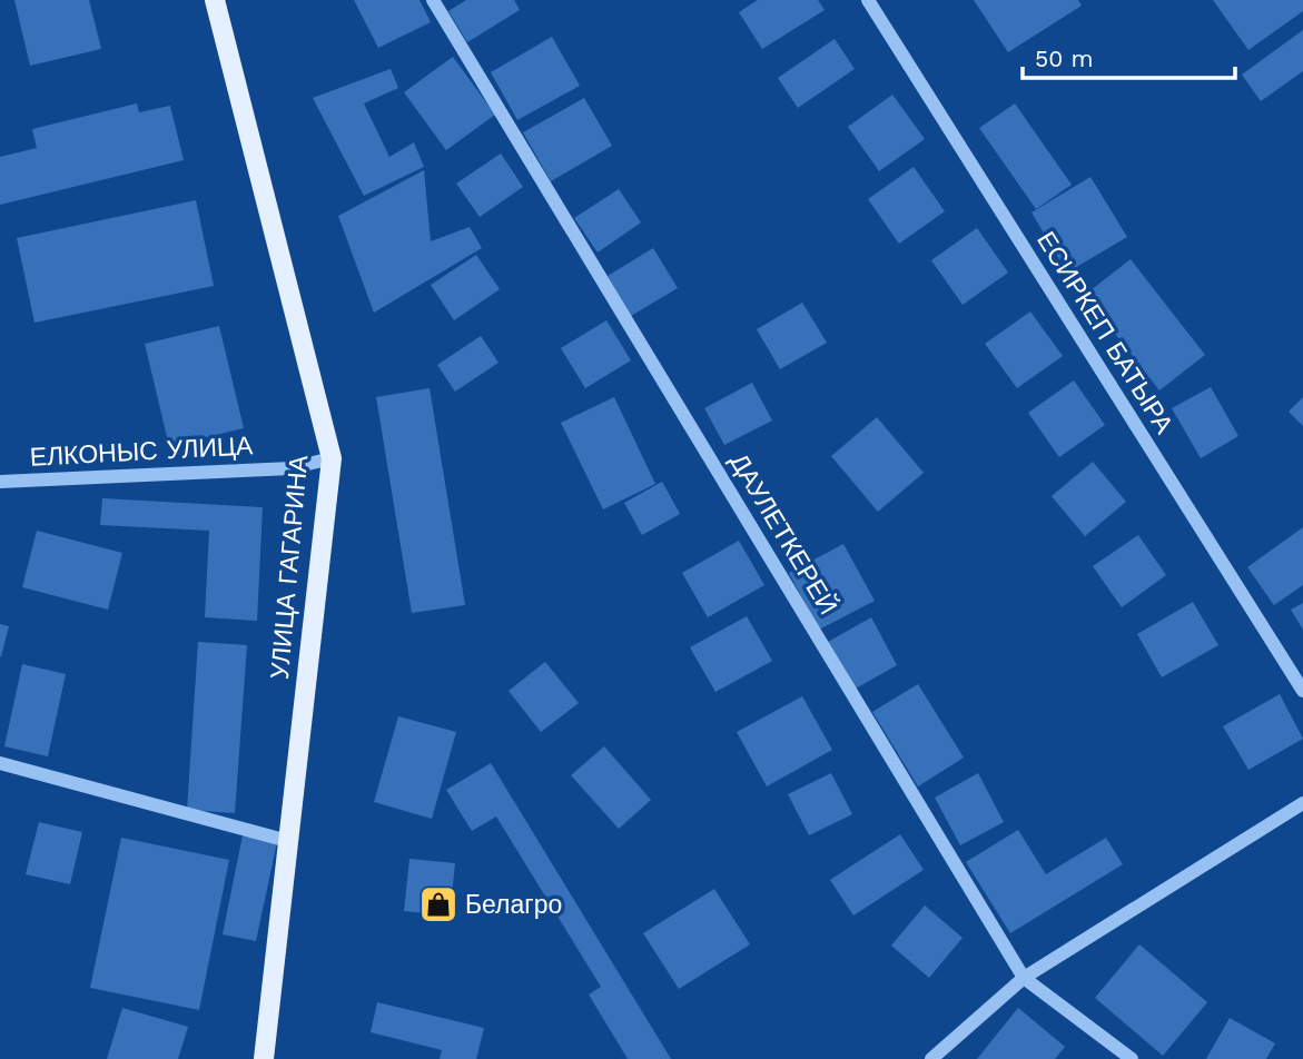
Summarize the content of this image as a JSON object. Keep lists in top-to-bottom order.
{
  "streets": {
    "main road": ["УЛИЦА ГАГАРИНА"],
    "street": ["ЕСИРКЕП БАТЫРА", "ЕЛКОНЫС УЛИЦА", "ДАУЛЕТКЕРЕЙ"]
  },
  "crossings": [
    ["ЕЛКОНЫС УЛИЦА", "УЛИЦА ГАГАРИНА"]
  ],
  "places": {
    "shop": ["Белагро"]
  },
  "scale_bar": "50 m"
}
